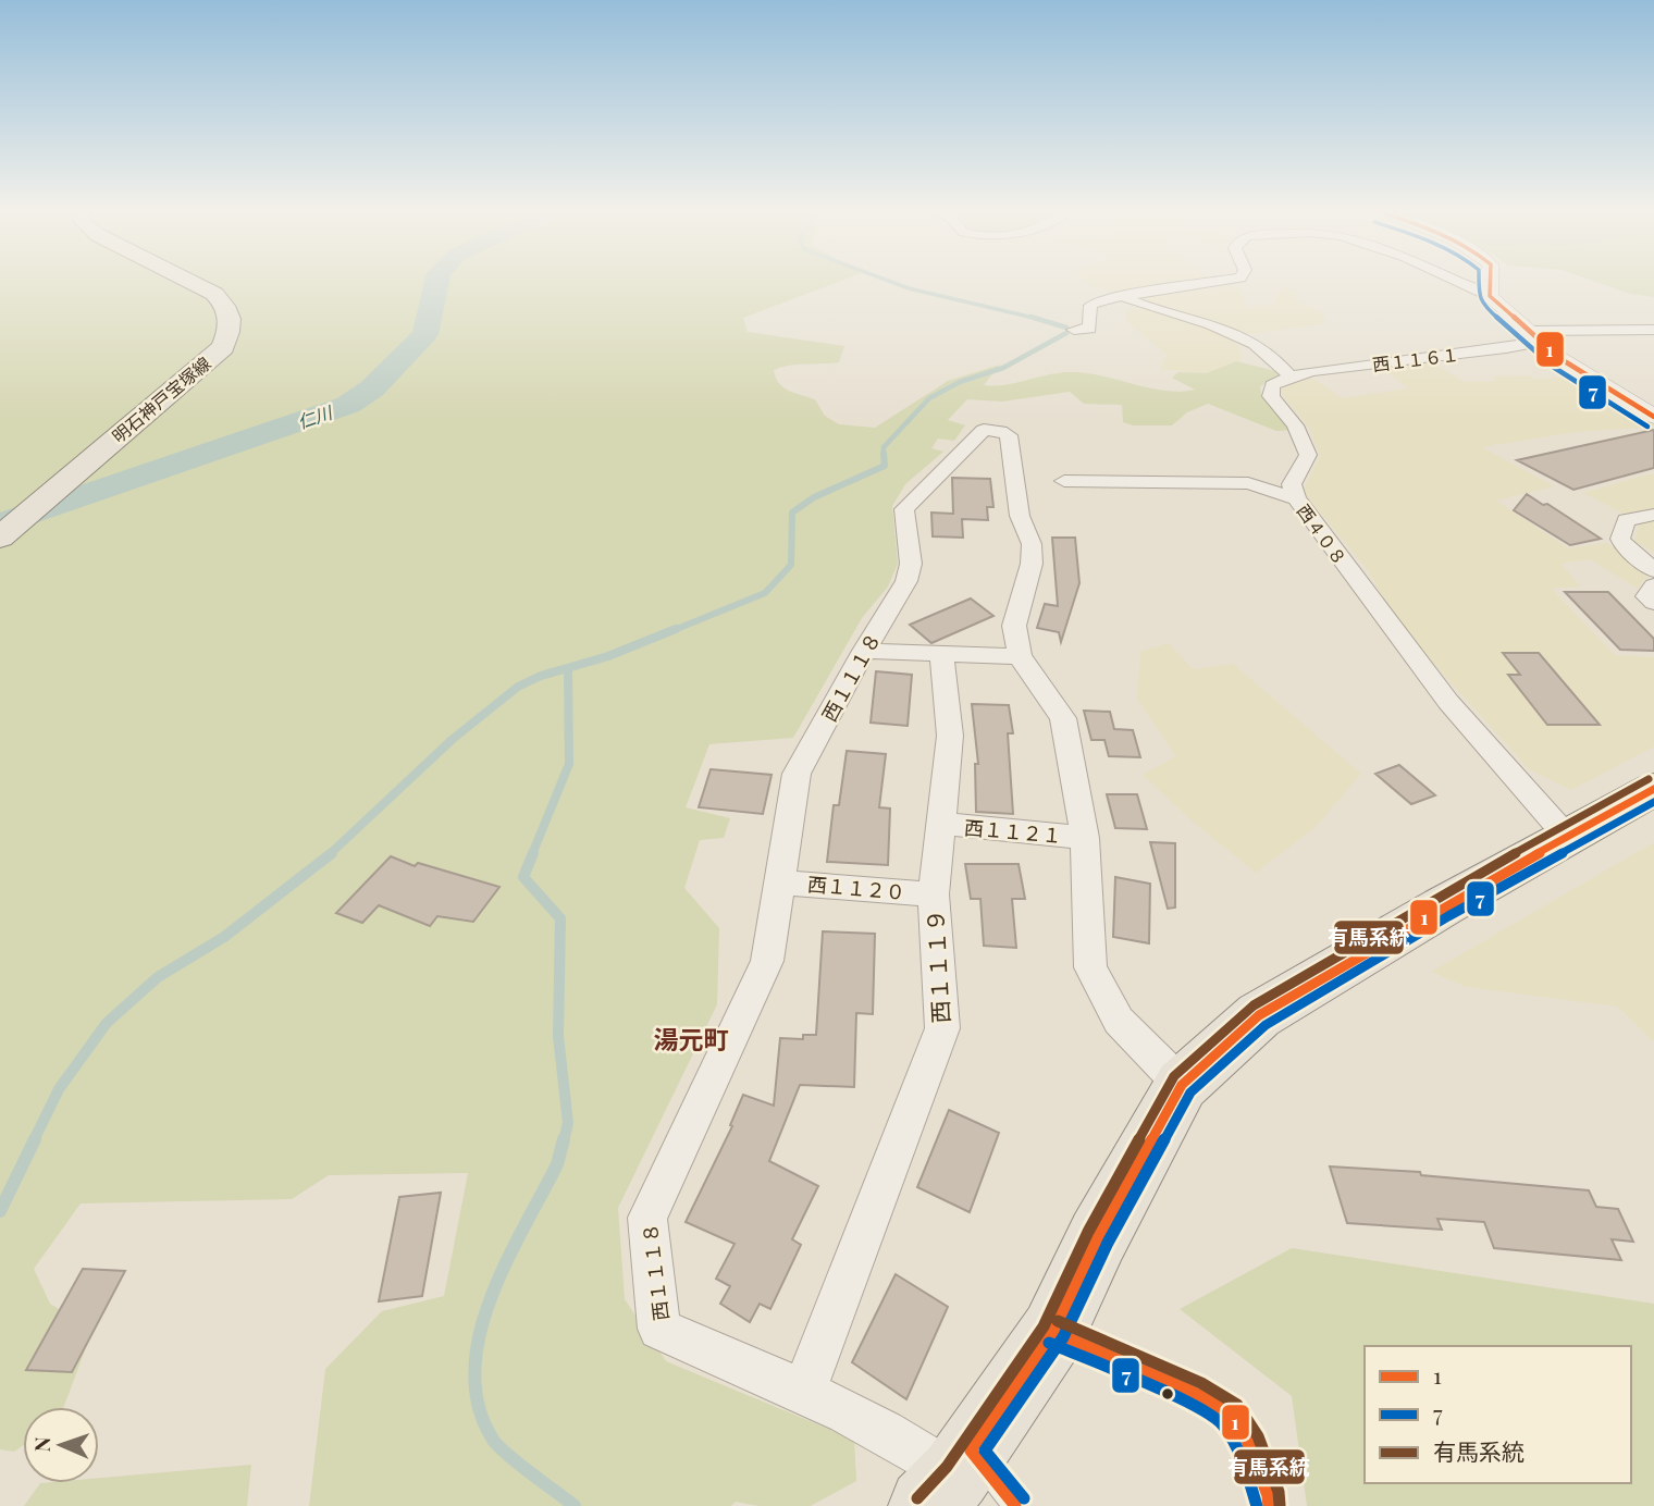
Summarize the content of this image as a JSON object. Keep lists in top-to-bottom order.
{
  "streets": {
    "main road": ["明石神戸宝塚線"],
    "street": [
      "西１１６１",
      "西４０８",
      "西１１１８",
      "西１１２１",
      "西１１２０",
      "西１１１９"
    ]
  },
  "crossings": [
    ["西１１６１", "西４０８"],
    ["西１１１８", "西１１２１"],
    ["西１１１８", "西１１２０"],
    ["西１１１８", "西１１１９"],
    ["西１１２１", "西１１１９"],
    ["西１１２０", "西１１１９"]
  ],
  "districts": ["湯元町"],
  "water": ["仁川"],
  "lines": ["transit line 1", "transit line 7", "transit line 有馬系統"],
  "legend": ["1", "7", "有馬系統"],
  "north": "left"
}
